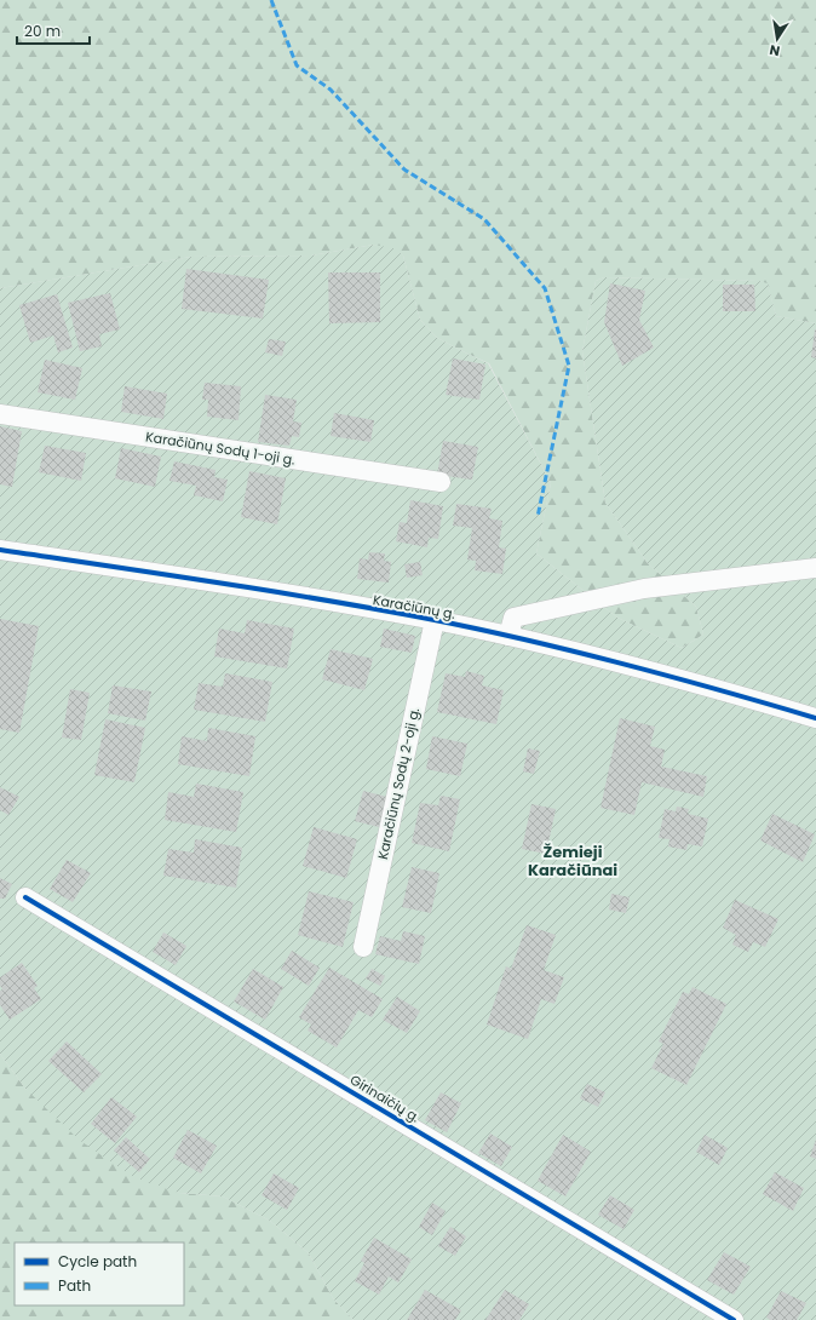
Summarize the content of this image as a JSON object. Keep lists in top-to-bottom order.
{
  "streets": {
    "street": [
      "Karačiūnų Sodų 1-oji g.",
      "Karačiūnų g.",
      "Karačiūnų Sodų 2-oji g.",
      "Girinaičių g."
    ]
  },
  "crossings": [
    ["Karačiūnų g.", "Karačiūnų Sodų 2-oji g."]
  ],
  "districts": ["Žemieji Karačiūnai"],
  "legend": ["Cycle path", "Path"],
  "scale_bar": "20 m",
  "north": "bottom"
}
